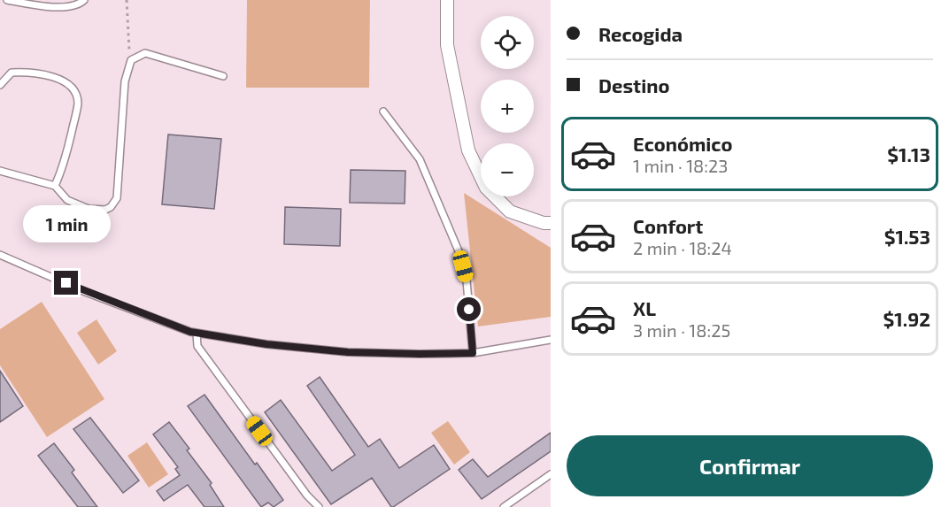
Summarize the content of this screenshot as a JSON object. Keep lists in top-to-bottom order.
{
  "page": {
    "banner": ["Recogida", "Destino"],
    "map_buttons": ["+", "−"],
    "list": [
      {
        "name": "Económico",
        "note": "1 min · 18:23",
        "value": "$1.13"
      },
      {
        "name": "Confort",
        "note": "2 min · 18:24",
        "value": "$1.53"
      },
      {
        "name": "XL",
        "note": "3 min · 18:25",
        "value": "$1.92"
      }
    ],
    "bubble": "1 min",
    "buttons": "Confirmar"
  }
}
